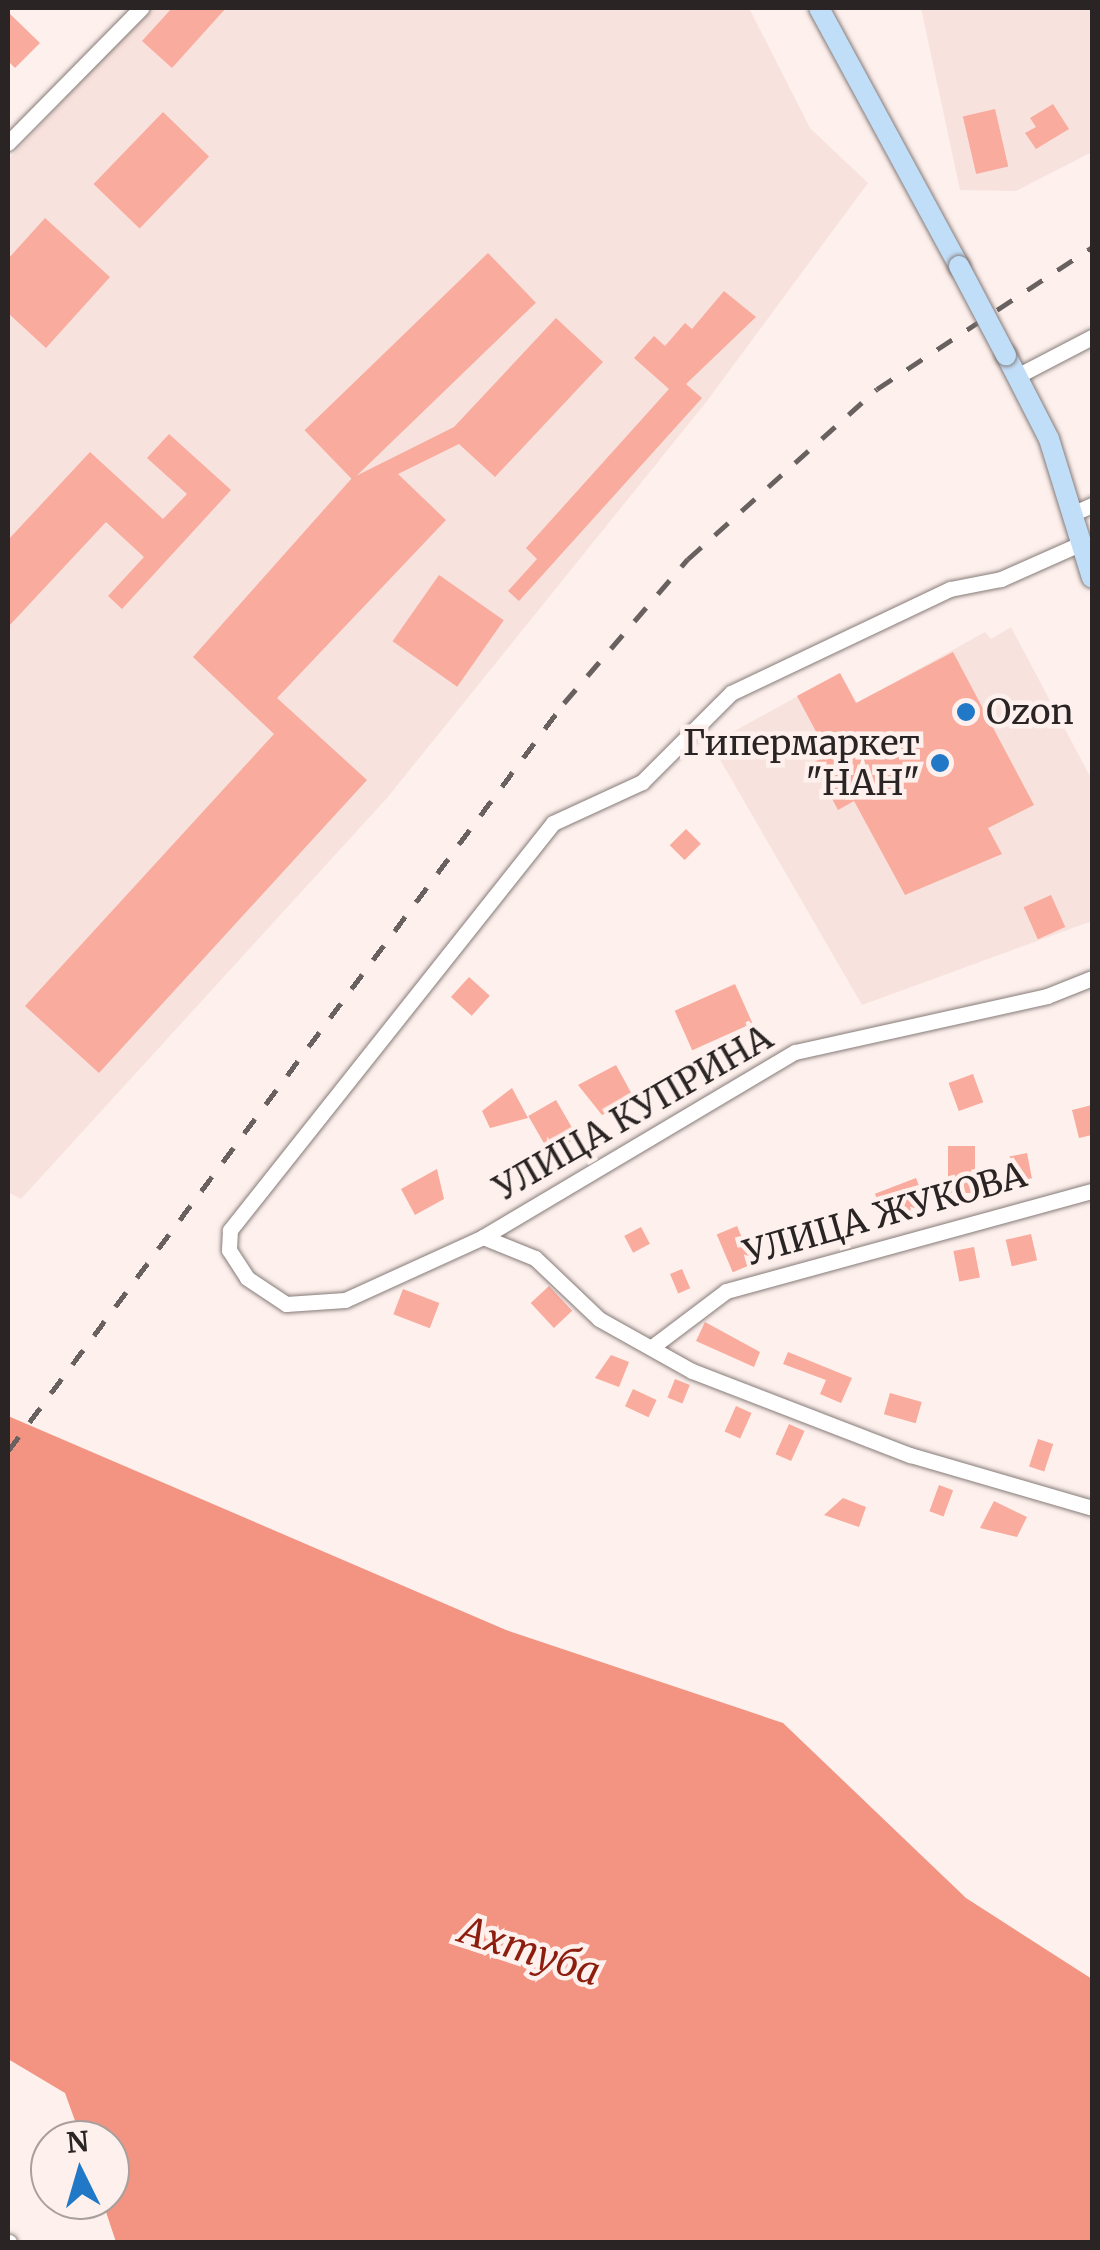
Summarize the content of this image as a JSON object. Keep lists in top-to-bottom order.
{
  "streets": {
    "street": ["УЛИЦА КУПРИНА", "УЛИЦА ЖУКОВА"]
  },
  "water": ["Ахтуба"],
  "places": ["Ozon", "Гипермаркет \"НАН\""],
  "north": "top"
}
